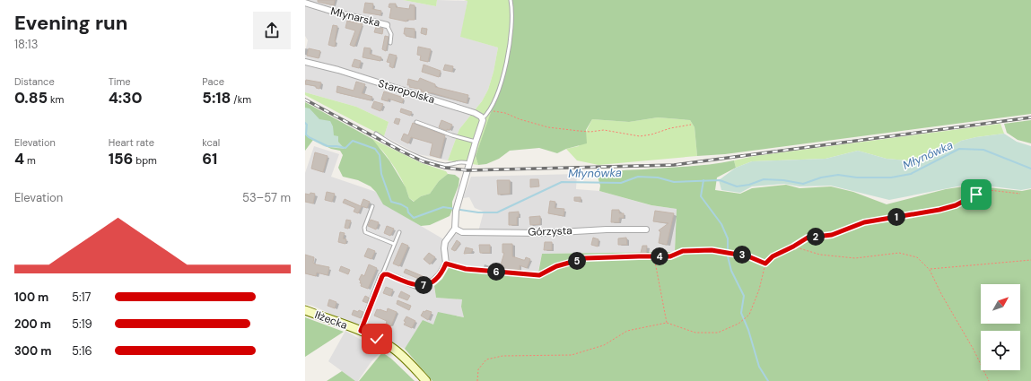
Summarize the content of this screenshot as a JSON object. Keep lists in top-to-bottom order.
{
  "streets": {
    "main road": ["Iłżecka"],
    "street": ["Młynarska", "Staropolska", "Górzysta"]
  },
  "water": ["Młynówka"],
  "north": "top right",
  "page": {
    "heading": ["Evening run", "18:13"],
    "stats": [
      ["Distance", "0.85 km"],
      ["Time", "4:30"],
      ["Pace", "5:18 /km"],
      ["Elevation", "4 m"],
      ["Heart rate", "156 bpm"],
      ["kcal", "61"]
    ],
    "chart": ["Elevation", "53–57 m"],
    "pins": [
      "1",
      "2",
      "3",
      "4",
      "5",
      "6",
      "7"
    ],
    "list": [
      {
        "name": "100 m",
        "note": "5:17"
      },
      {
        "name": "200 m",
        "note": "5:19"
      },
      {
        "name": "300 m",
        "note": "5:16"
      }
    ]
  }
}
